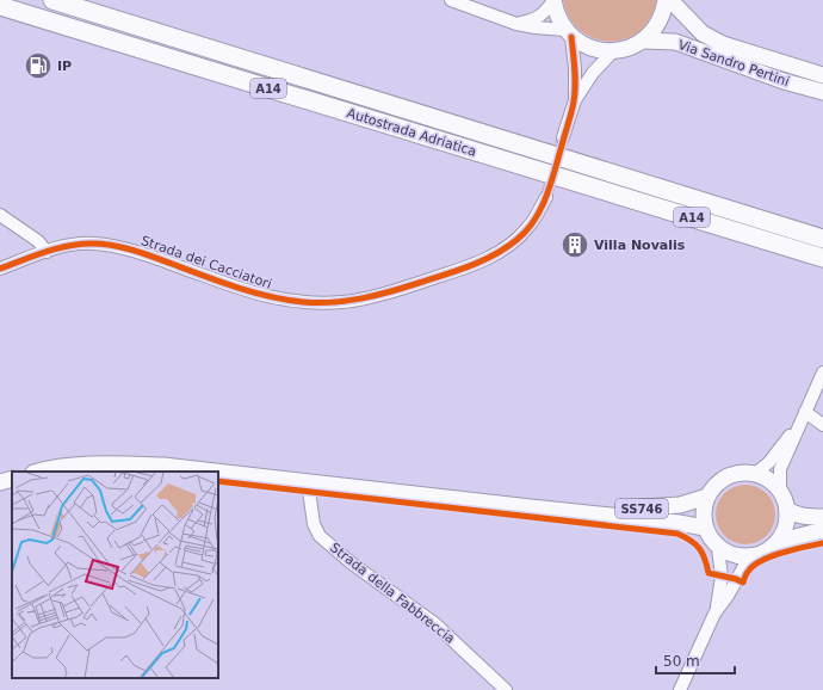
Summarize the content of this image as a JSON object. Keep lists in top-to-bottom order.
{
  "streets": {
    "highway": ["A14", "Autostrada Adriatica"],
    "main road": ["Via Sandro Pertini", "SS746"],
    "street": ["Strada dei Cacciatori", "Strada della Fabbreccia"]
  },
  "crossings": [
    ["SS746", "Strada della Fabbreccia"]
  ],
  "places": {
    "fuel station": ["IP"],
    "building": ["Villa Novalis"]
  },
  "scale_bar": "50 m"
}
